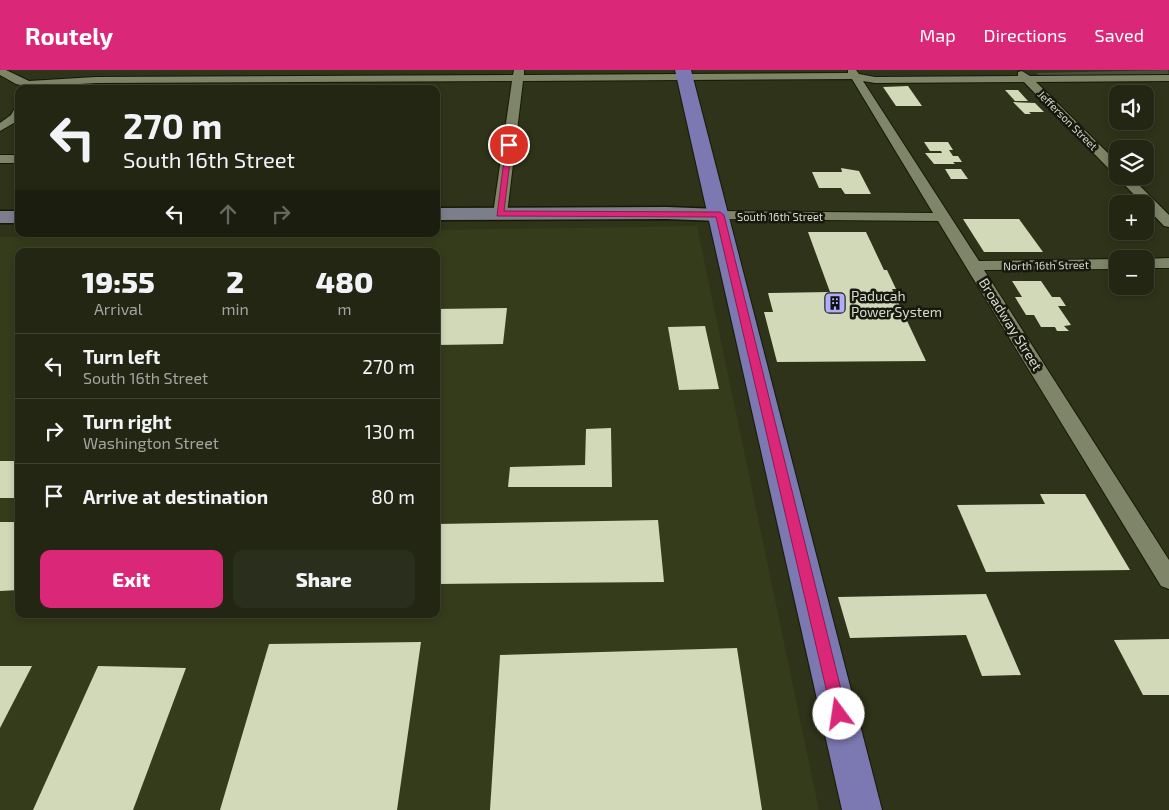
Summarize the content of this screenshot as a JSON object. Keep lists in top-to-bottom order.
{
  "streets": {
    "street": [
      "Jefferson Street",
      "South 16th Street",
      "North 16th Street",
      "Broadway Street"
    ]
  },
  "crossings": [
    ["South 16th Street", "Broadway Street"],
    ["North 16th Street", "Broadway Street"]
  ],
  "places": {
    "building": ["Paducah Power System"]
  },
  "page": {
    "header": "Routely",
    "nav": ["Map", "Directions", "Saved"],
    "map_buttons": ["+", "−"],
    "turn": ["270 m", "South 16th Street"],
    "eta": [
      "19:55",
      "Arrival",
      "2",
      "min",
      "480",
      "m"
    ],
    "list": [
      {
        "name": "Turn left",
        "note": "South 16th Street",
        "value": "270 m"
      },
      {
        "name": "Turn right",
        "note": "Washington Street",
        "value": "130 m"
      },
      {
        "name": "Arrive at destination",
        "value": "80 m"
      }
    ],
    "buttons": ["Exit", "Share"]
  }
}
